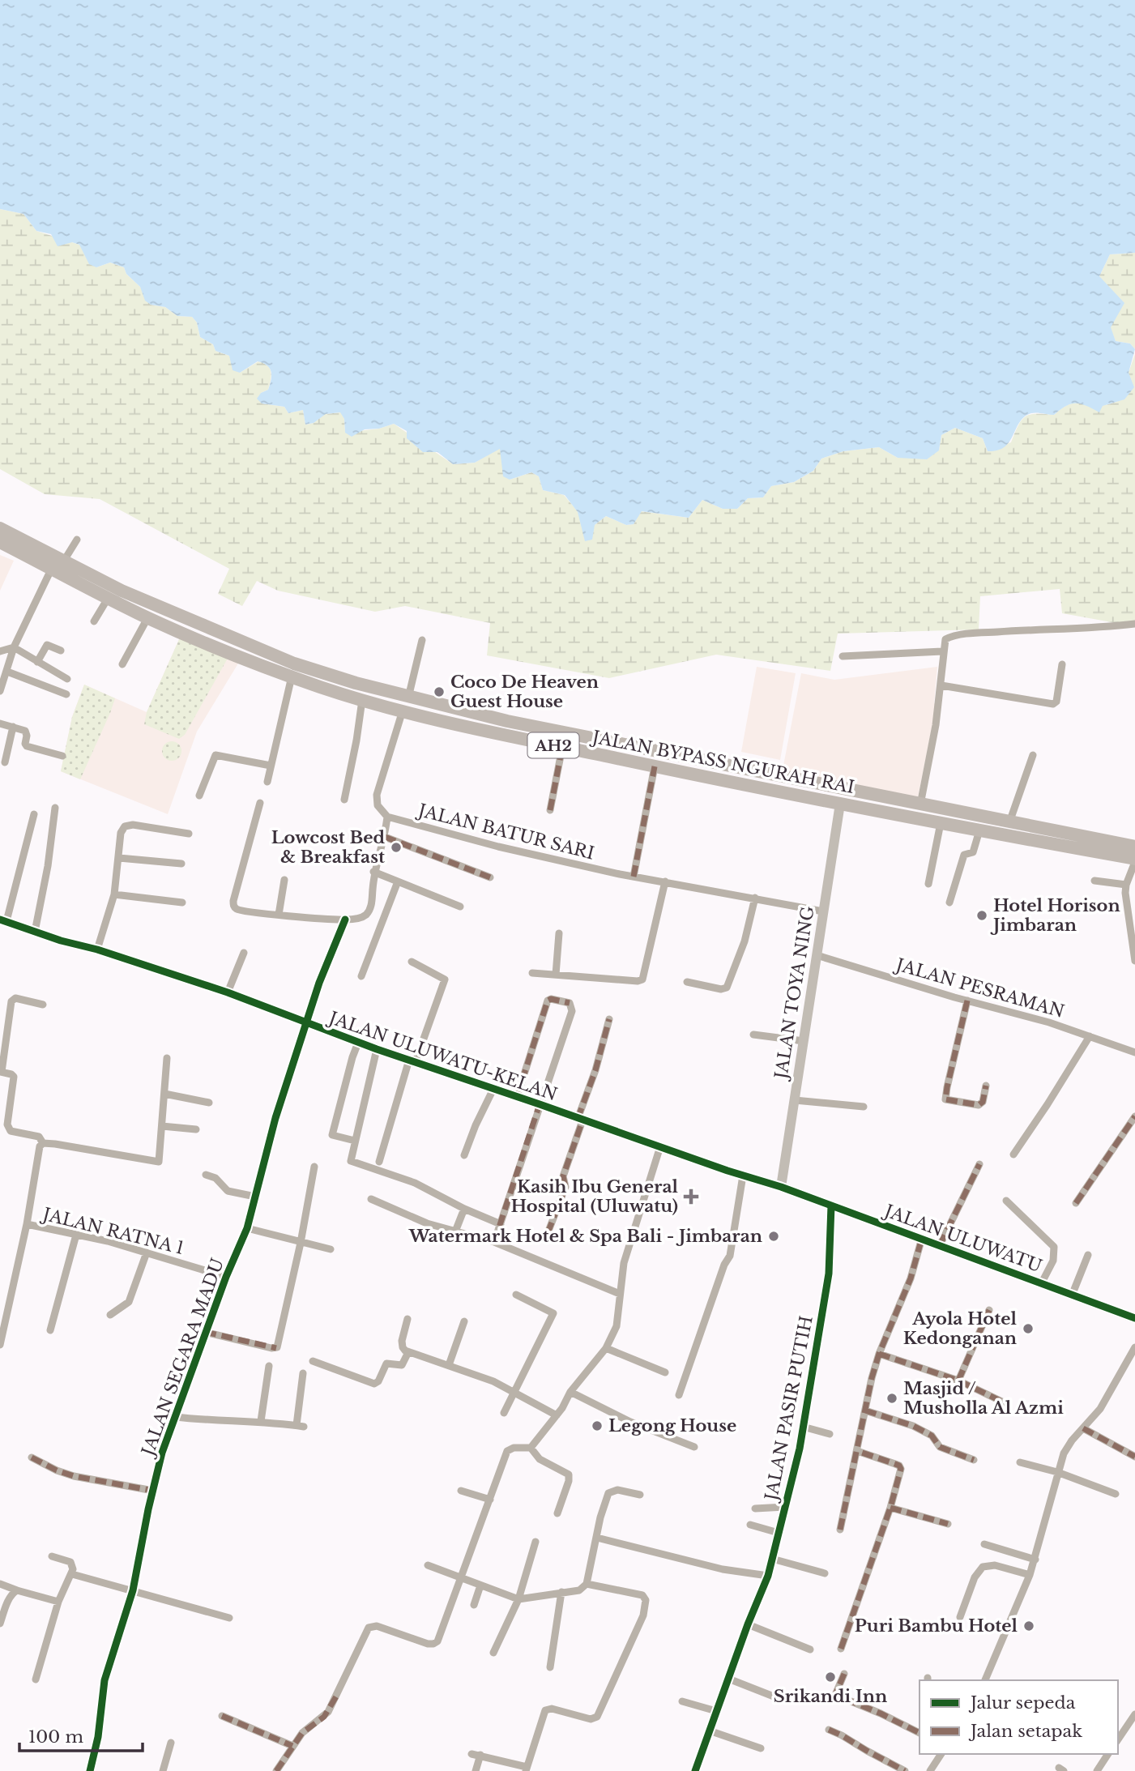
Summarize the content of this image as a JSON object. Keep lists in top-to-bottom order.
{
  "streets": {
    "highway": ["AH2", "JALAN BYPASS NGURAH RAI"],
    "street": [
      "JALAN BATUR SARI",
      "JALAN PESRAMAN",
      "JALAN TOYA NING",
      "JALAN ULUWATU-KELAN",
      "JALAN RATNA 1",
      "JALAN ULUWATU",
      "JALAN SEGARA MADU",
      "JALAN PASIR PUTIH"
    ]
  },
  "crossings": [
    ["JALAN BYPASS NGURAH RAI", "JALAN TOYA NING"],
    ["JALAN BATUR SARI", "JALAN TOYA NING"],
    ["JALAN PESRAMAN", "JALAN TOYA NING"],
    ["JALAN TOYA NING", "JALAN ULUWATU-KELAN"],
    ["JALAN TOYA NING", "JALAN ULUWATU"],
    ["JALAN ULUWATU-KELAN", "JALAN ULUWATU"],
    ["JALAN ULUWATU-KELAN", "JALAN SEGARA MADU"],
    ["JALAN RATNA 1", "JALAN SEGARA MADU"],
    ["JALAN ULUWATU", "JALAN PASIR PUTIH"]
  ],
  "places": {
    "other": [
      "Coco De Heaven Guest House",
      "Lowcost Bed & Breakfast",
      "Hotel Horison Jimbaran",
      "Watermark Hotel & Spa Bali - Jimbaran",
      "Ayola Hotel Kedonganan",
      "Masjid / Musholla Al Azmi",
      "Legong House",
      "Puri Bambu Hotel",
      "Srikandi Inn"
    ],
    "health": ["Kasih Ibu General Hospital (Uluwatu)"]
  },
  "legend": ["Jalur sepeda", "Jalan setapak"],
  "scale_bar": "100 m"
}
